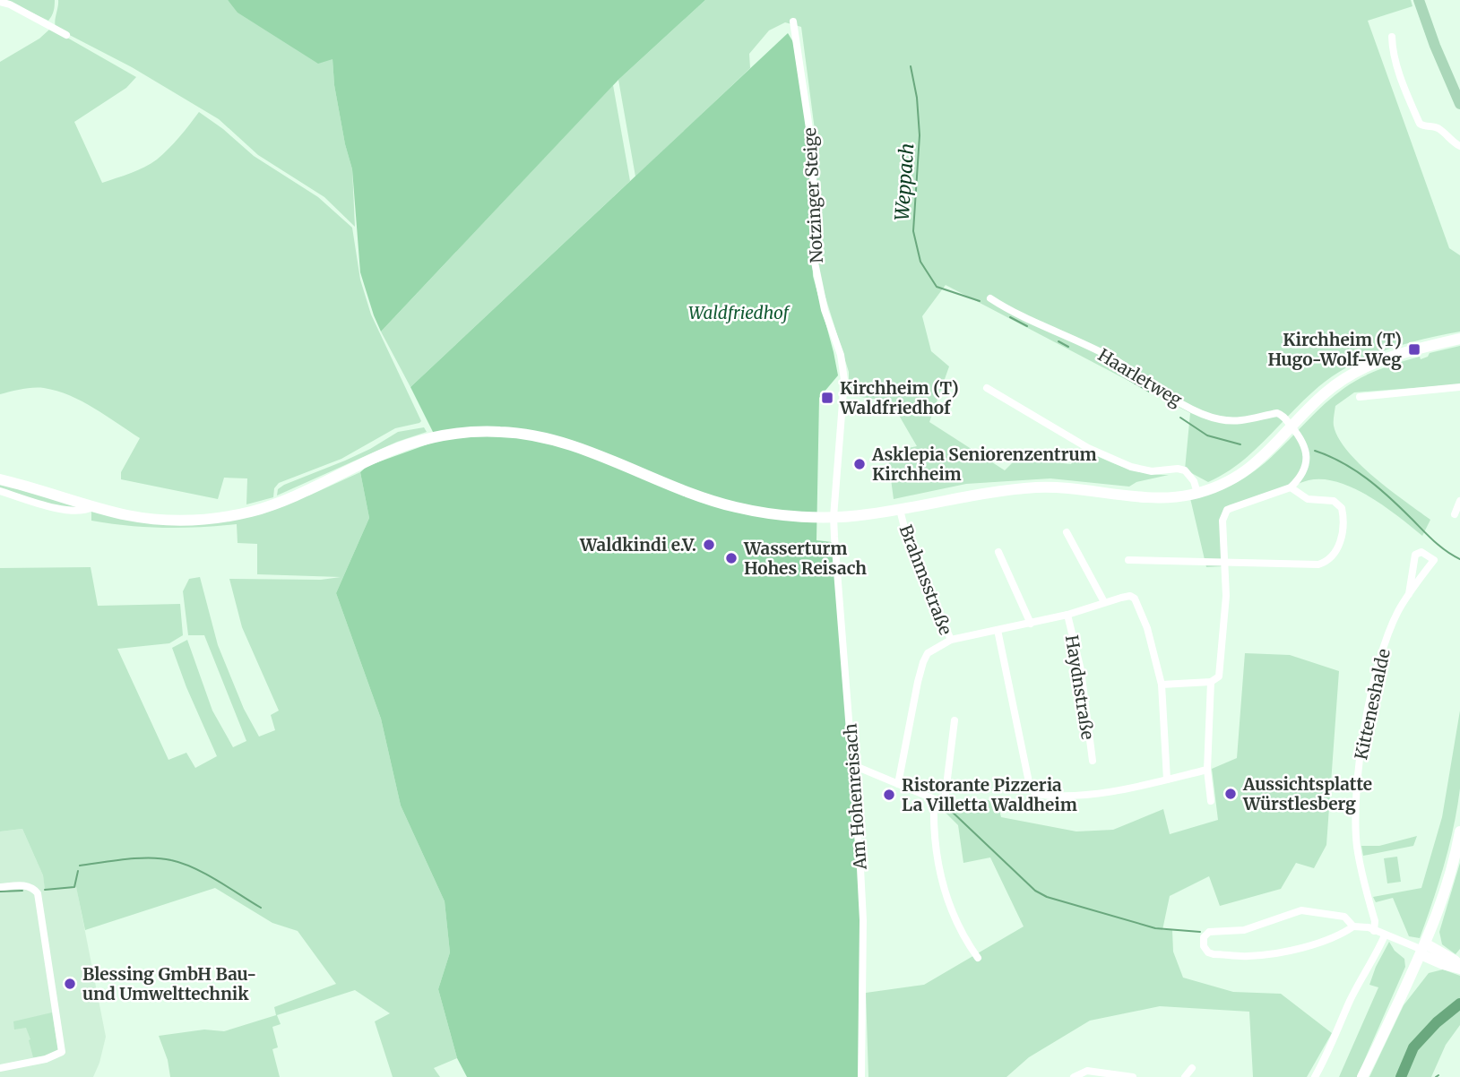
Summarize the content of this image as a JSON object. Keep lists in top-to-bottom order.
{
  "streets": {
    "street": [
      "Notzinger Steige",
      "Haarletweg",
      "Brahmsstraße",
      "Haydnstraße",
      "Kitteneshalde",
      "Am Hohenreisach"
    ]
  },
  "crossings": [
    ["Notzinger Steige", "Am Hohenreisach"]
  ],
  "water": ["Weppach"],
  "parks": ["Waldfriedhof"],
  "places": {
    "transit": ["Kirchheim (T) Hugo-Wolf-Weg", "Kirchheim (T) Waldfriedhof"],
    "other": [
      "Asklepia Seniorenzentrum Kirchheim",
      "Waldkindi e.V.",
      "Wasserturm Hohes Reisach",
      "Aussichtsplatte Würstlesberg",
      "Ristorante Pizzeria La Villetta Waldheim",
      "Blessing GmbH Bau- und Umwelttechnik"
    ]
  }
}
